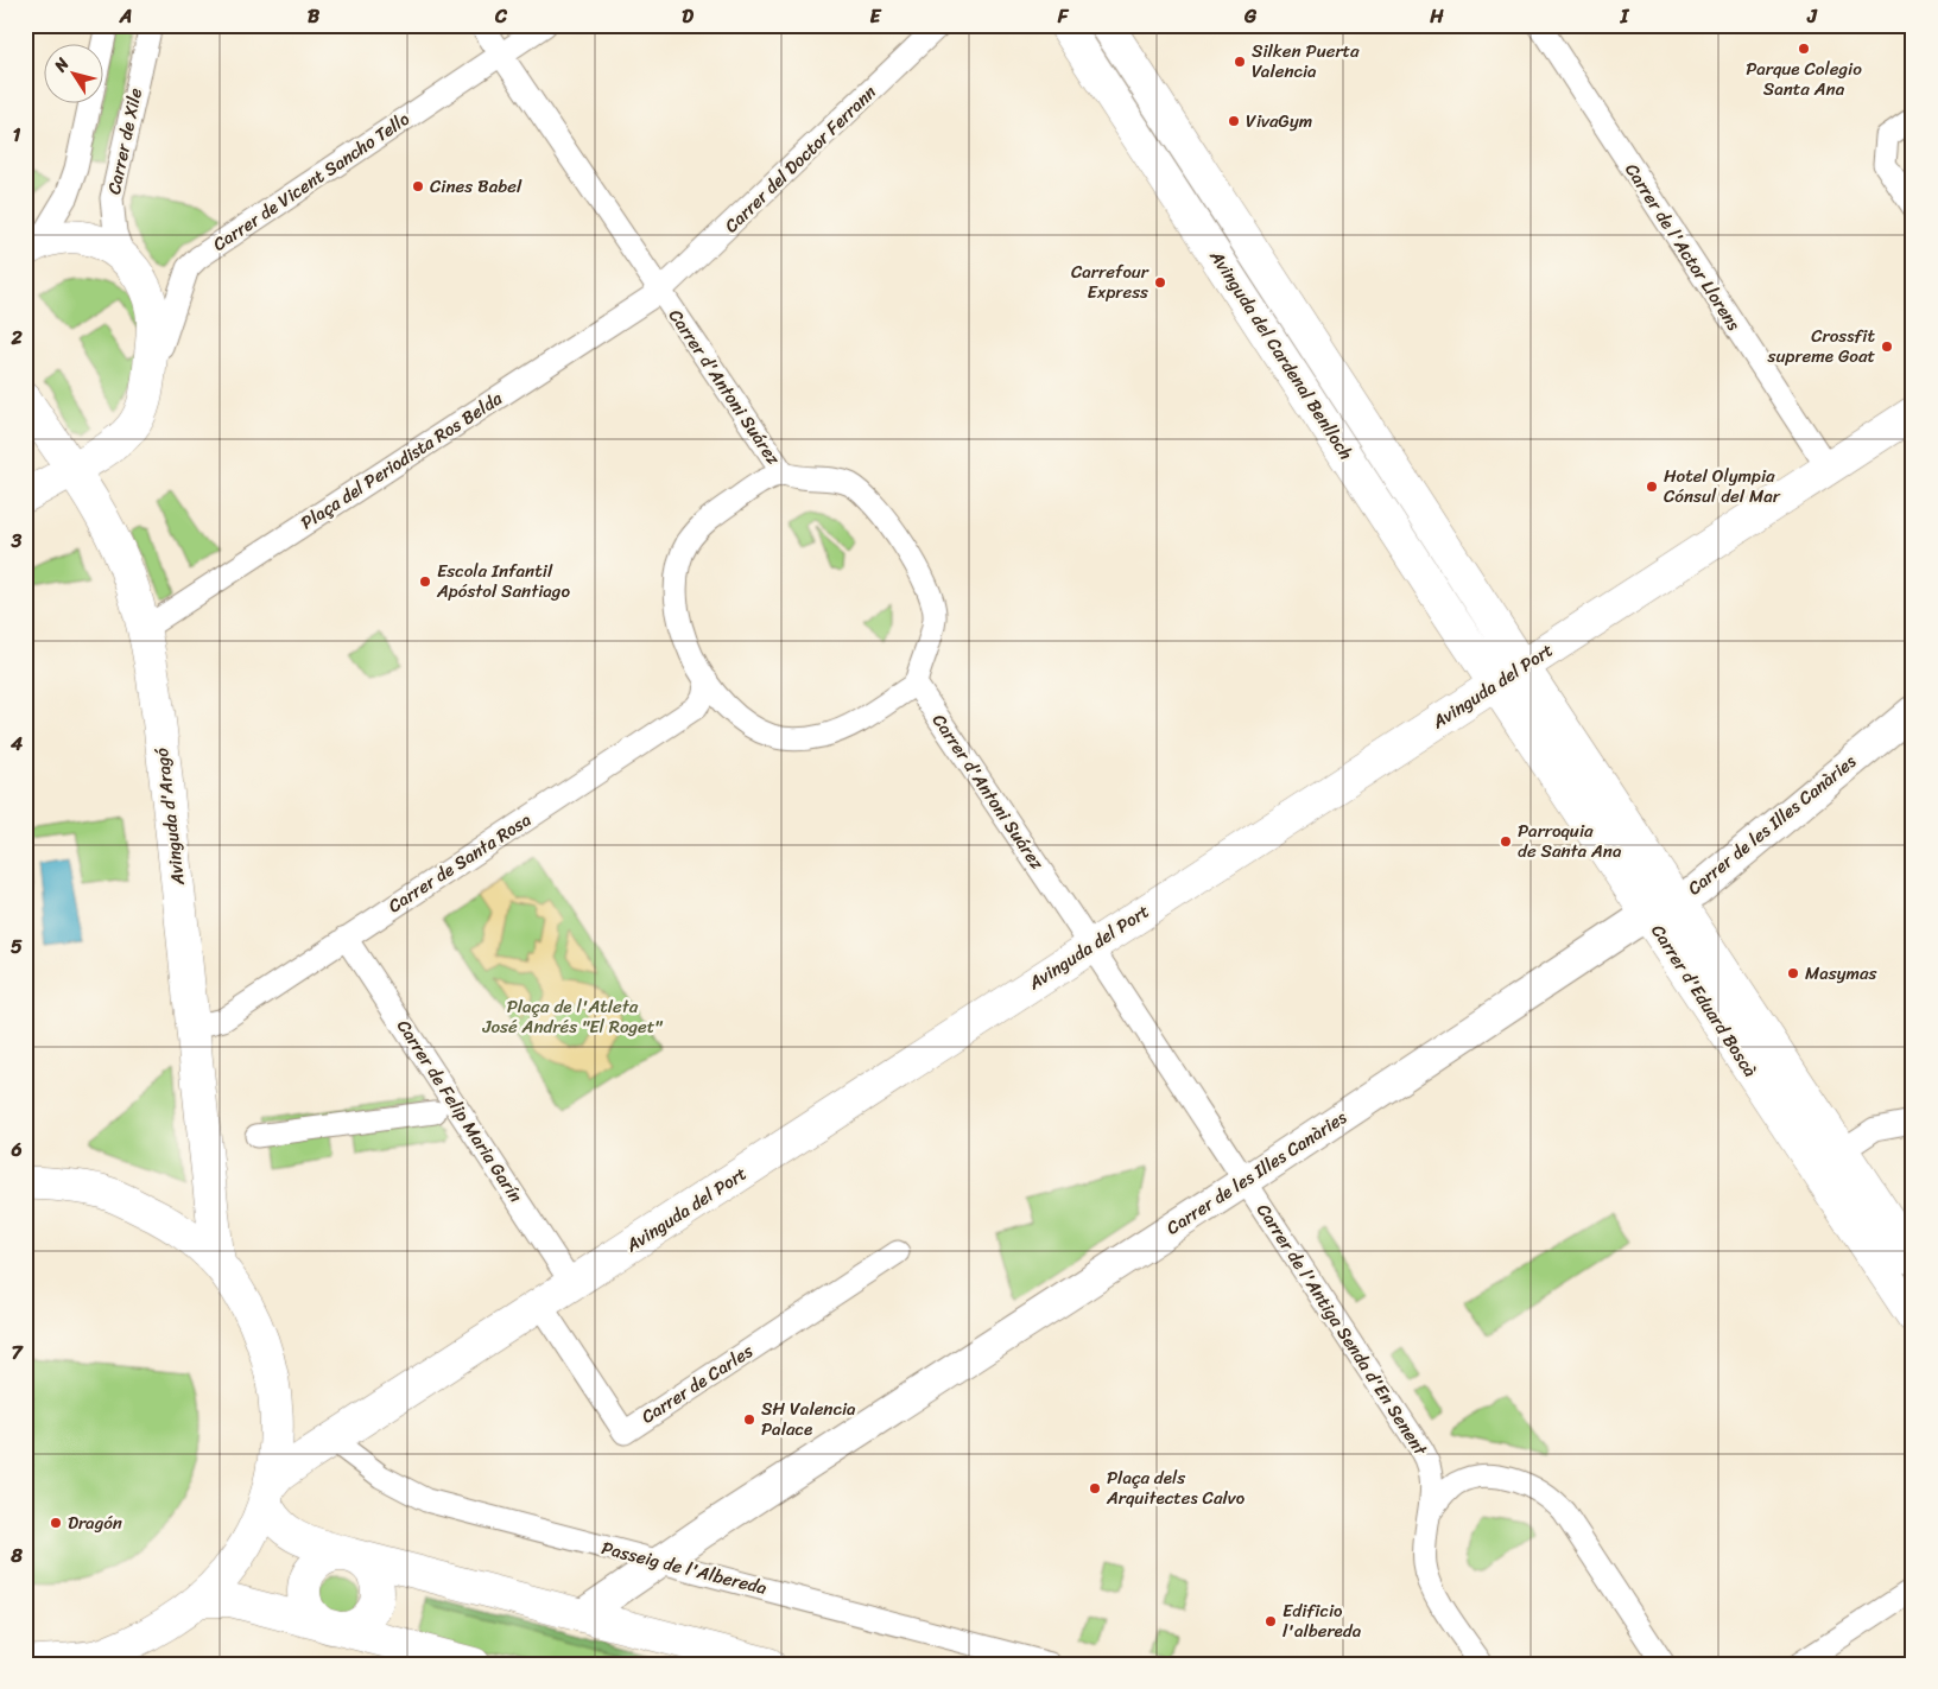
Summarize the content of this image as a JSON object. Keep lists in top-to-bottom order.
{
  "streets": {
    "main road": [
      "Avinguda del Cardenal Benlloch",
      "Avinguda del Port",
      "Avinguda d'Aragó",
      "Carrer d'Eduard Boscà"
    ],
    "street": [
      "Carrer de Xile",
      "Carrer del Doctor Ferrann",
      "Carrer de Vicent Sancho Tello",
      "Carrer de l'Actor Llorens",
      "Carrer d'Antoni Suárez",
      "Plaça del Periodista Ros Belda",
      "Carrer de les Illes Canàries",
      "Carrer de Santa Rosa",
      "Carrer de Felip Maria Garín",
      "Carrer de l'Antiga Senda d'En Senent",
      "Carrer de Carles",
      "Passeig de l'Albereda"
    ]
  },
  "crossings": [
    ["Carrer del Doctor Ferrann", "Carrer d'Antoni Suárez"],
    ["Carrer del Doctor Ferrann", "Plaça del Periodista Ros Belda"],
    ["Carrer de Vicent Sancho Tello", "Carrer d'Antoni Suárez"],
    ["Carrer de l'Actor Llorens", "Avinguda del Port"],
    ["Avinguda del Cardenal Benlloch", "Avinguda del Port"],
    ["Avinguda del Cardenal Benlloch", "Carrer d'Eduard Boscà"],
    ["Carrer d'Antoni Suárez", "Plaça del Periodista Ros Belda"],
    ["Carrer d'Antoni Suárez", "Avinguda del Port"],
    ["Carrer d'Antoni Suárez", "Carrer de l'Antiga Senda d'En Senent"],
    ["Plaça del Periodista Ros Belda", "Avinguda d'Aragó"],
    ["Avinguda del Port", "Carrer d'Eduard Boscà"],
    ["Avinguda del Port", "Carrer de Felip Maria Garín"],
    ["Avinguda del Port", "Carrer de l'Antiga Senda d'En Senent"],
    ["Avinguda del Port", "Carrer de Carles"],
    ["Avinguda del Port", "Passeig de l'Albereda"],
    ["Avinguda d'Aragó", "Carrer de Santa Rosa"],
    ["Carrer de les Illes Canàries", "Carrer d'Eduard Boscà"],
    ["Carrer de les Illes Canàries", "Carrer de l'Antiga Senda d'En Senent"],
    ["Carrer de les Illes Canàries", "Passeig de l'Albereda"],
    ["Carrer de Santa Rosa", "Carrer de Felip Maria Garín"]
  ],
  "parks": ["Plaça de l'Atleta José Andrés \"El Roget\""],
  "places": [
    "Parque Colegio Santa Ana",
    "Silken Puerta Valencia",
    "VivaGym",
    "Cines Babel",
    "Carrefour Express",
    "Crossfit supreme Goat",
    "Hotel Olympia Cónsul del Mar",
    "Escola Infantil Apóstol Santiago",
    "Parroquia de Santa Ana",
    "Masymas",
    "SH Valencia Palace",
    "Plaça dels Arquitectes Calvo",
    "Dragón",
    "Edificio l'albereda"
  ],
  "north": "top left",
  "grid": {
    "columns": [
      "A",
      "B",
      "C",
      "D",
      "E",
      "F",
      "G",
      "H",
      "I",
      "J"
    ],
    "rows": [
      "1",
      "2",
      "3",
      "4",
      "5",
      "6",
      "7",
      "8"
    ]
  }
}
